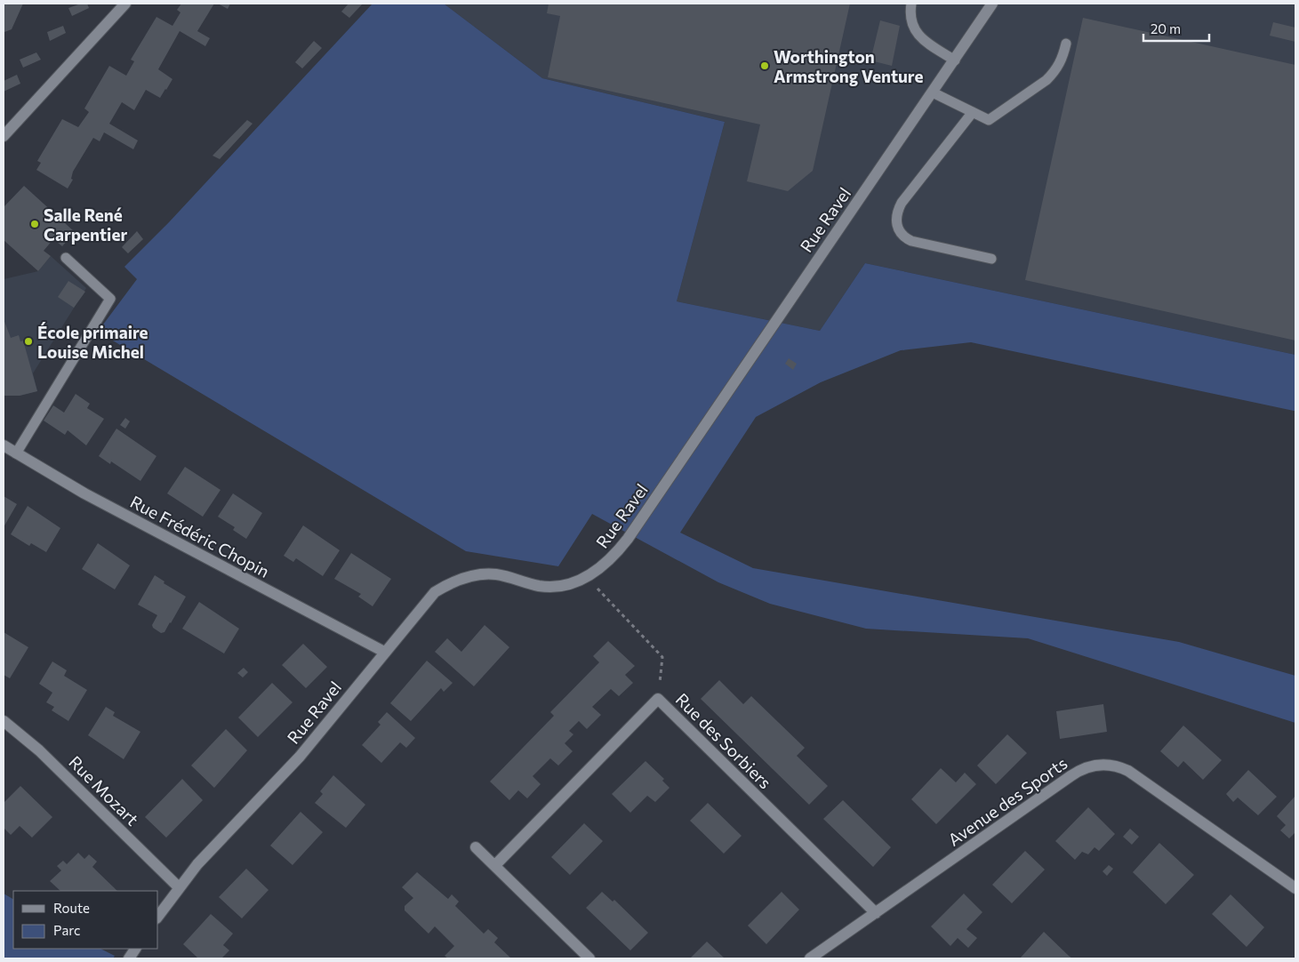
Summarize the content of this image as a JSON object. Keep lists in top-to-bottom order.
{
  "streets": {
    "street": [
      "Rue Ravel",
      "Rue Frédéric Chopin",
      "Rue des Sorbiers",
      "Rue Mozart",
      "Avenue des Sports"
    ]
  },
  "crossings": [
    ["Rue Ravel", "Rue Frédéric Chopin"],
    ["Rue Ravel", "Rue Mozart"],
    ["Rue des Sorbiers", "Avenue des Sports"]
  ],
  "places": ["Worthington Armstrong Venture", "Salle René Carpentier", "École primaire Louise Michel"],
  "legend": ["Route", "Parc"],
  "scale_bar": "20 m"
}
